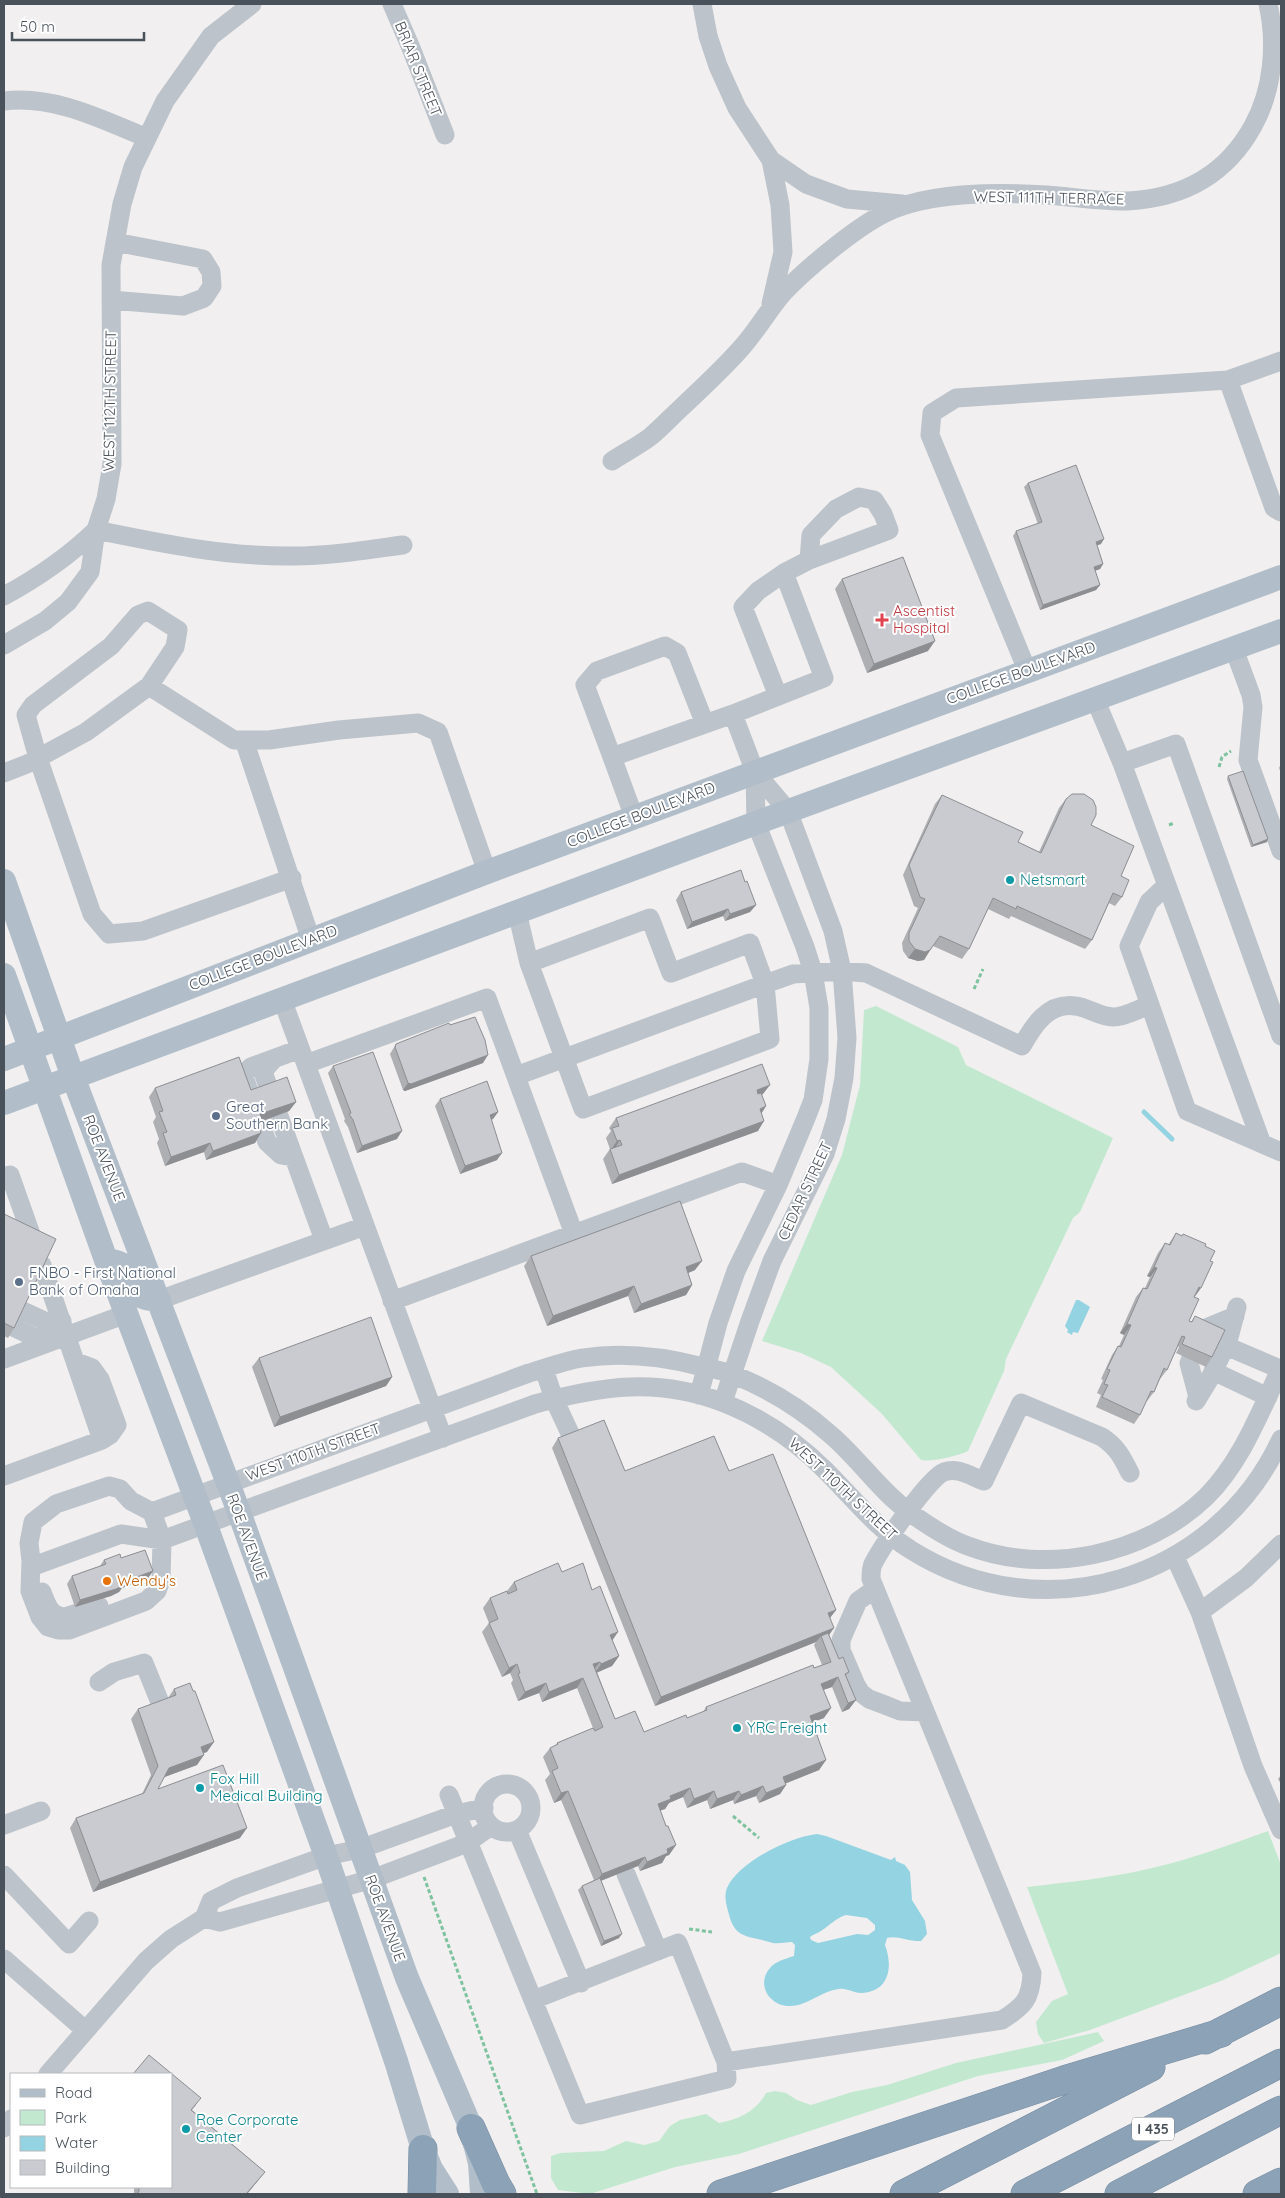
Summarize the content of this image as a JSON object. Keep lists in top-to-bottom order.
{
  "streets": {
    "highway": ["I 435"],
    "main road": ["COLLEGE BOULEVARD", "ROE AVENUE"],
    "street": [
      "BRIAR STREET",
      "WEST 111TH TERRACE",
      "WEST 112TH STREET",
      "CEDAR STREET",
      "WEST 110TH STREET"
    ]
  },
  "crossings": [
    ["COLLEGE BOULEVARD", "ROE AVENUE"],
    ["COLLEGE BOULEVARD", "CEDAR STREET"],
    ["ROE AVENUE", "WEST 110TH STREET"],
    ["CEDAR STREET", "WEST 110TH STREET"]
  ],
  "places": {
    "health": ["Ascentist Hospital"],
    "other": [
      "Netsmart",
      "Great Southern Bank",
      "FNBO - First National Bank of Omaha",
      "Wendy's",
      "YRC Freight",
      "Fox Hill Medical Building",
      "Roe Corporate Center"
    ]
  },
  "legend": [
    "Road",
    "Park",
    "Water",
    "Building"
  ],
  "scale_bar": "50 m"
}
